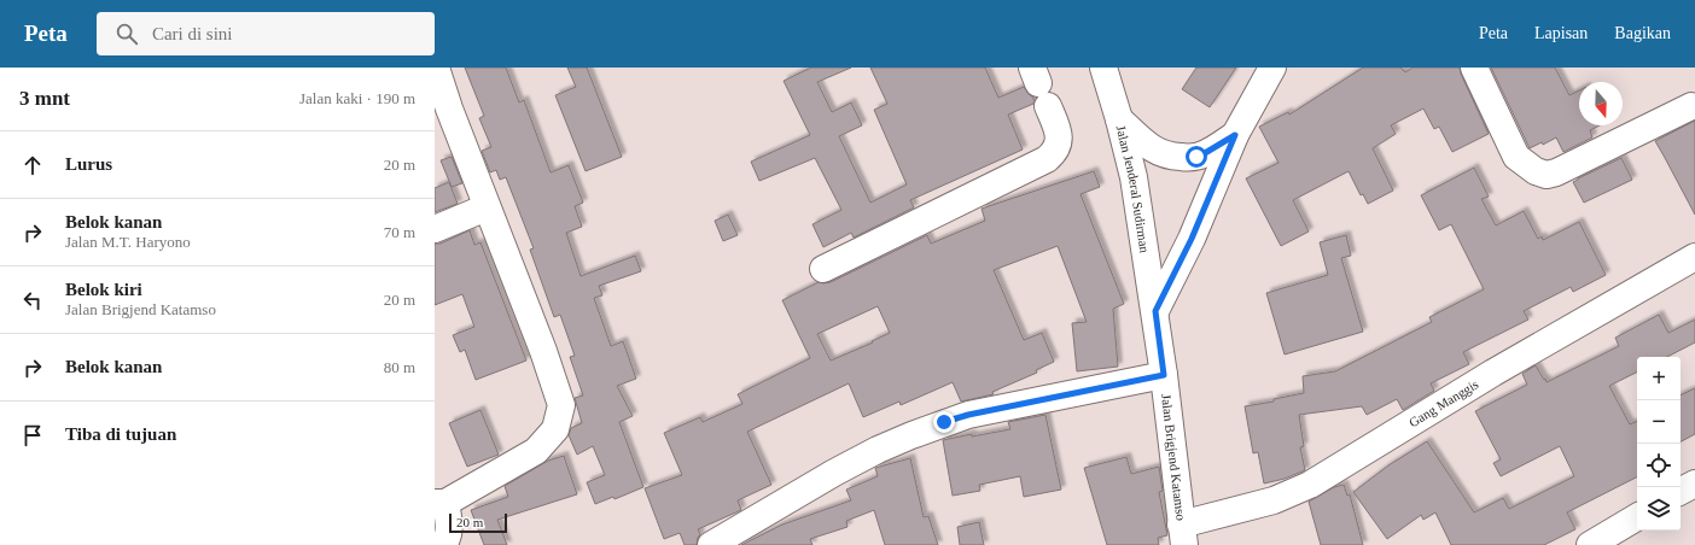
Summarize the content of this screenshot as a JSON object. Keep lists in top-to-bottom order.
{
  "streets": {
    "street": ["Jalan Jenderal Sudirman", "Gang Manggis", "Jalan Brigjend Katamso"]
  },
  "crossings": [
    ["Jalan Jenderal Sudirman", "Jalan Brigjend Katamso"],
    ["Gang Manggis", "Jalan Brigjend Katamso"]
  ],
  "scale_bar": "20 m",
  "north": "bottom",
  "page": {
    "header": "Peta",
    "search": "Cari di sini",
    "nav": ["Peta", "Lapisan", "Bagikan"],
    "heading": ["3 mnt", "Jalan kaki · 190 m"],
    "list": [
      ["Lurus", "20 m"],
      ["Belok kanan", "Jalan M.T. Haryono", "70 m"],
      ["Belok kiri", "Jalan Brigjend Katamso", "20 m"],
      ["Belok kanan", "80 m"],
      "Tiba di tujuan"
    ],
    "map_buttons": ["+", "−"],
    "scale": "20 m"
  }
}
